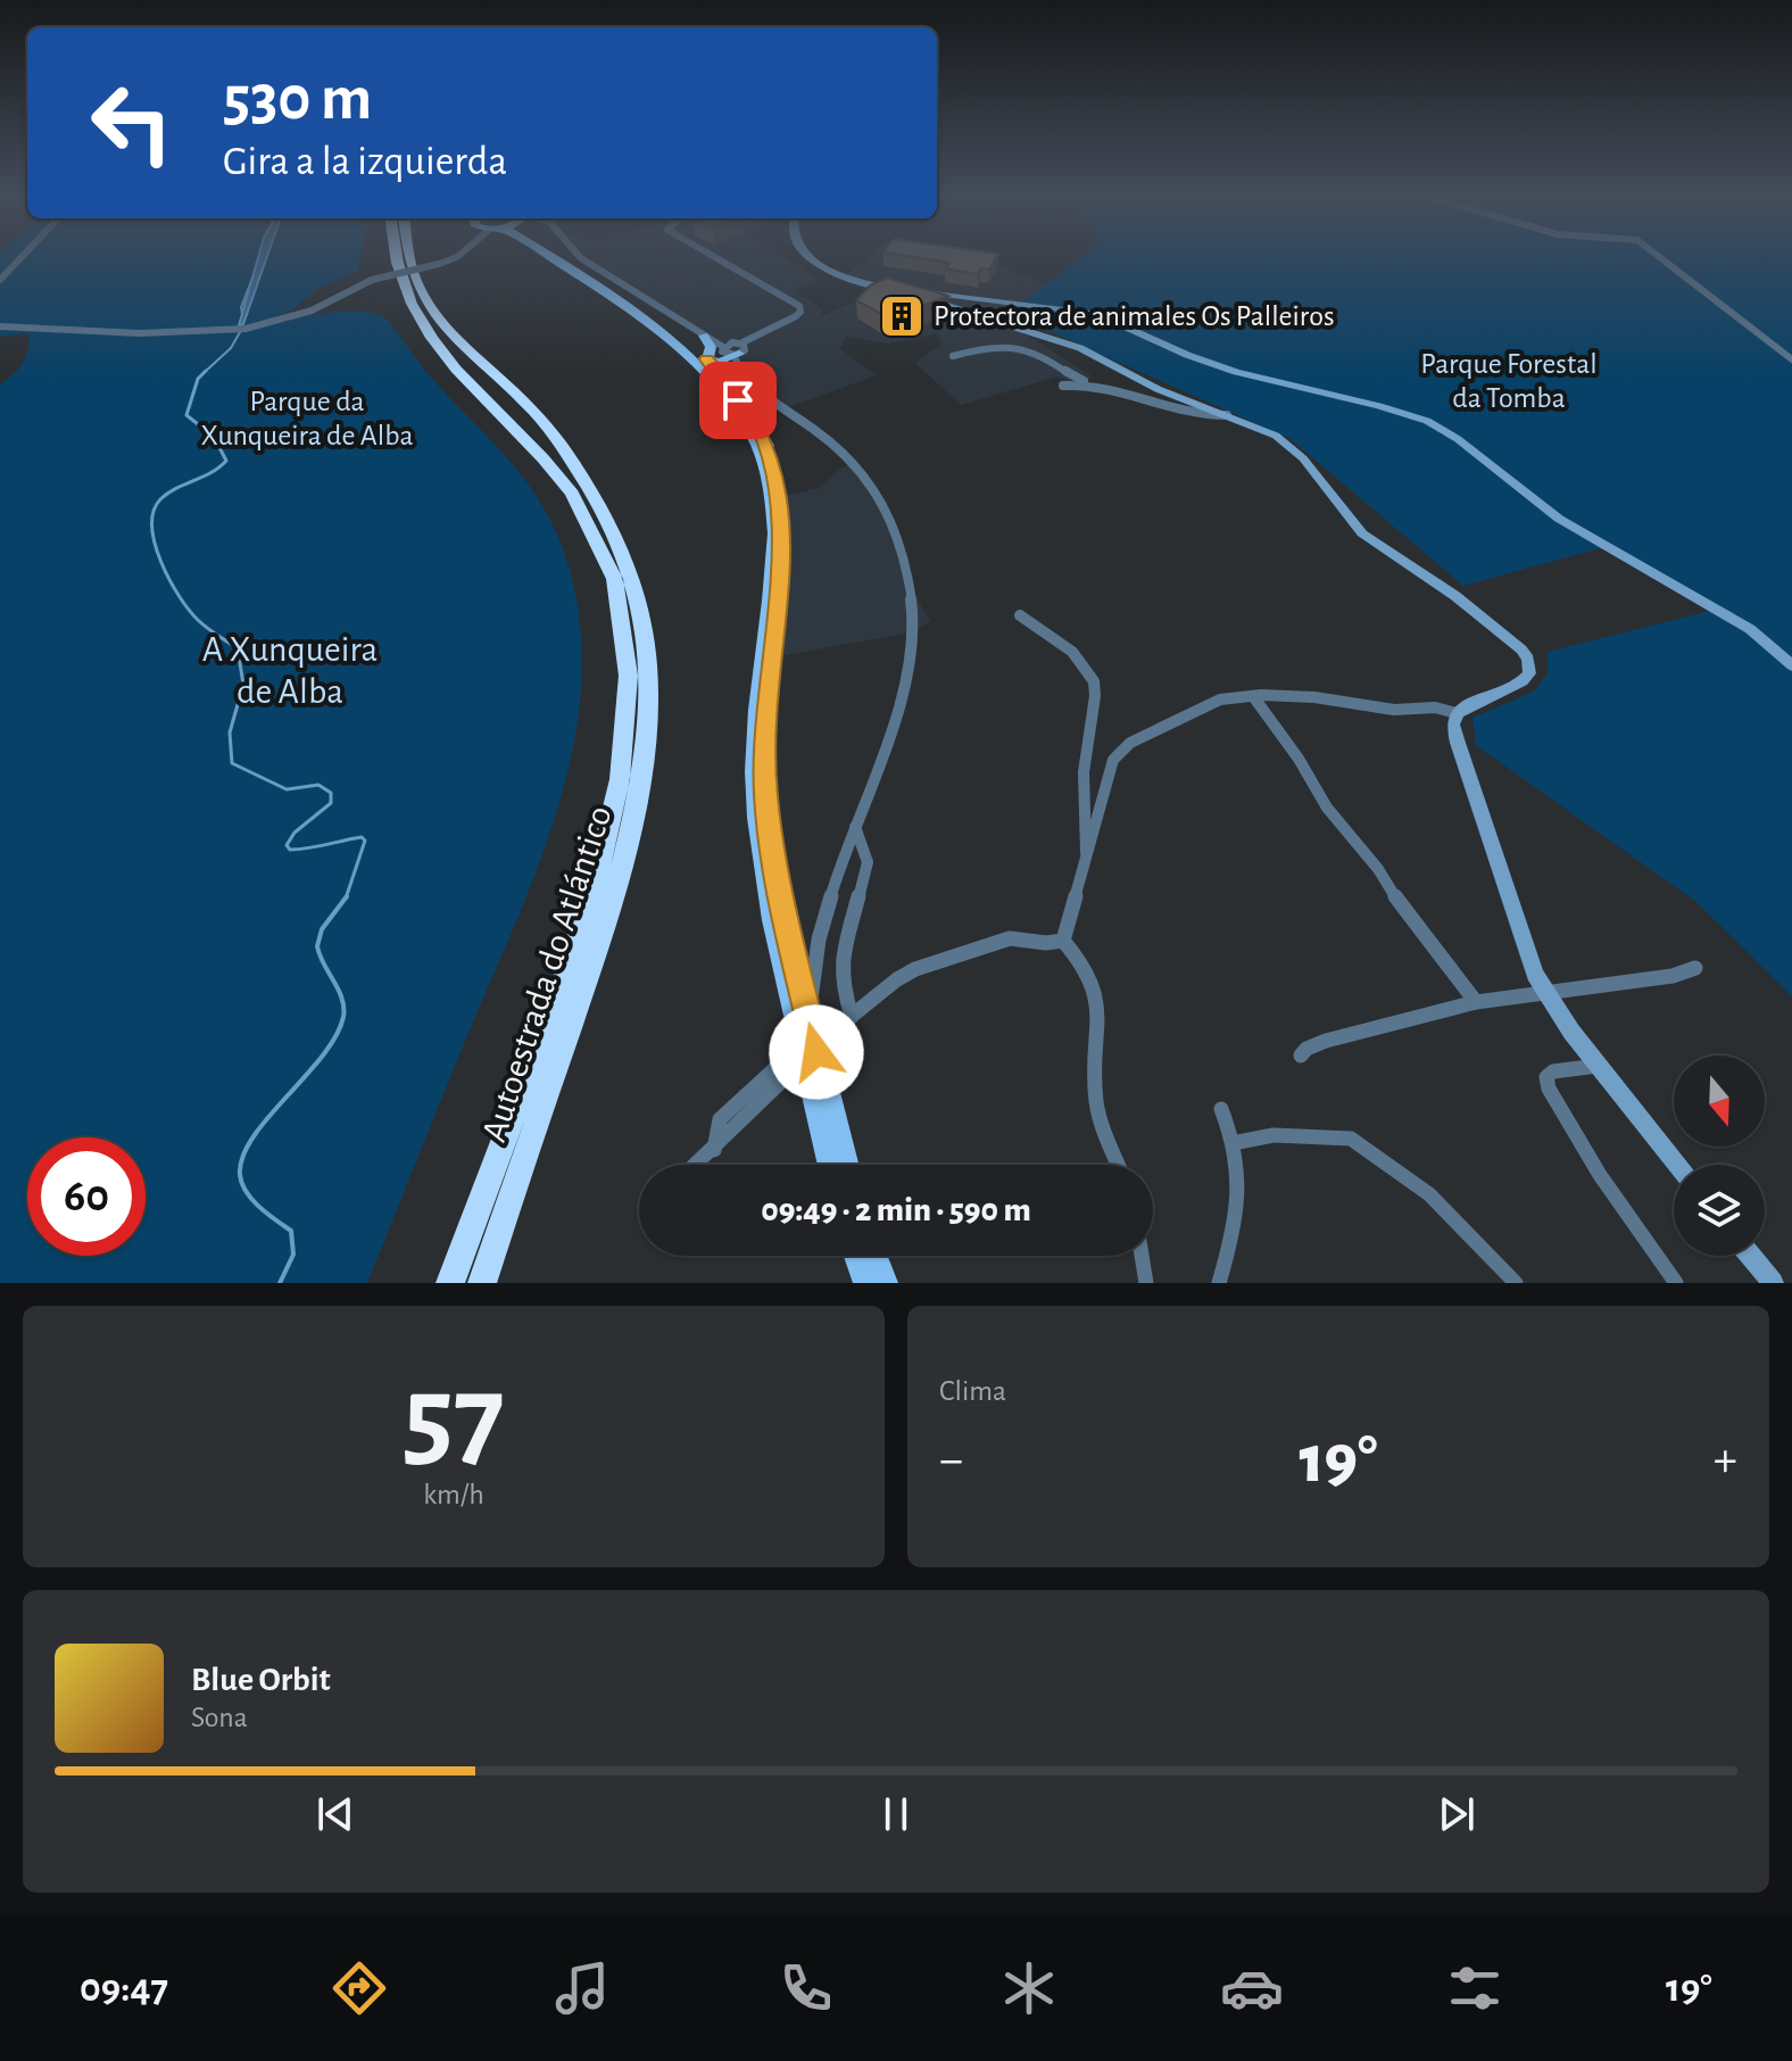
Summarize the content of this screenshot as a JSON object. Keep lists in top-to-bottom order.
{
  "streets": {
    "highway": ["Autoestrada do Atlántico"]
  },
  "parks": ["Parque Forestal da Tomba", "Parque da Xunqueira de Alba", "A Xunqueira de Alba"],
  "places": {
    "building": ["Protectora de animales Os Palleiros"]
  },
  "north": "bottom",
  "page": {
    "turn": ["530 m", "Gira a la izquierda"],
    "limit": "60",
    "trip": "09:49 · 2 min · 590 m",
    "tile": [
      ["57", "km/h"],
      "Clima"
    ],
    "heat": ["−", "19°", "+"],
    "song": ["Blue Orbit", "Sona"],
    "tabs": ["09:47", "19°"]
  }
}
